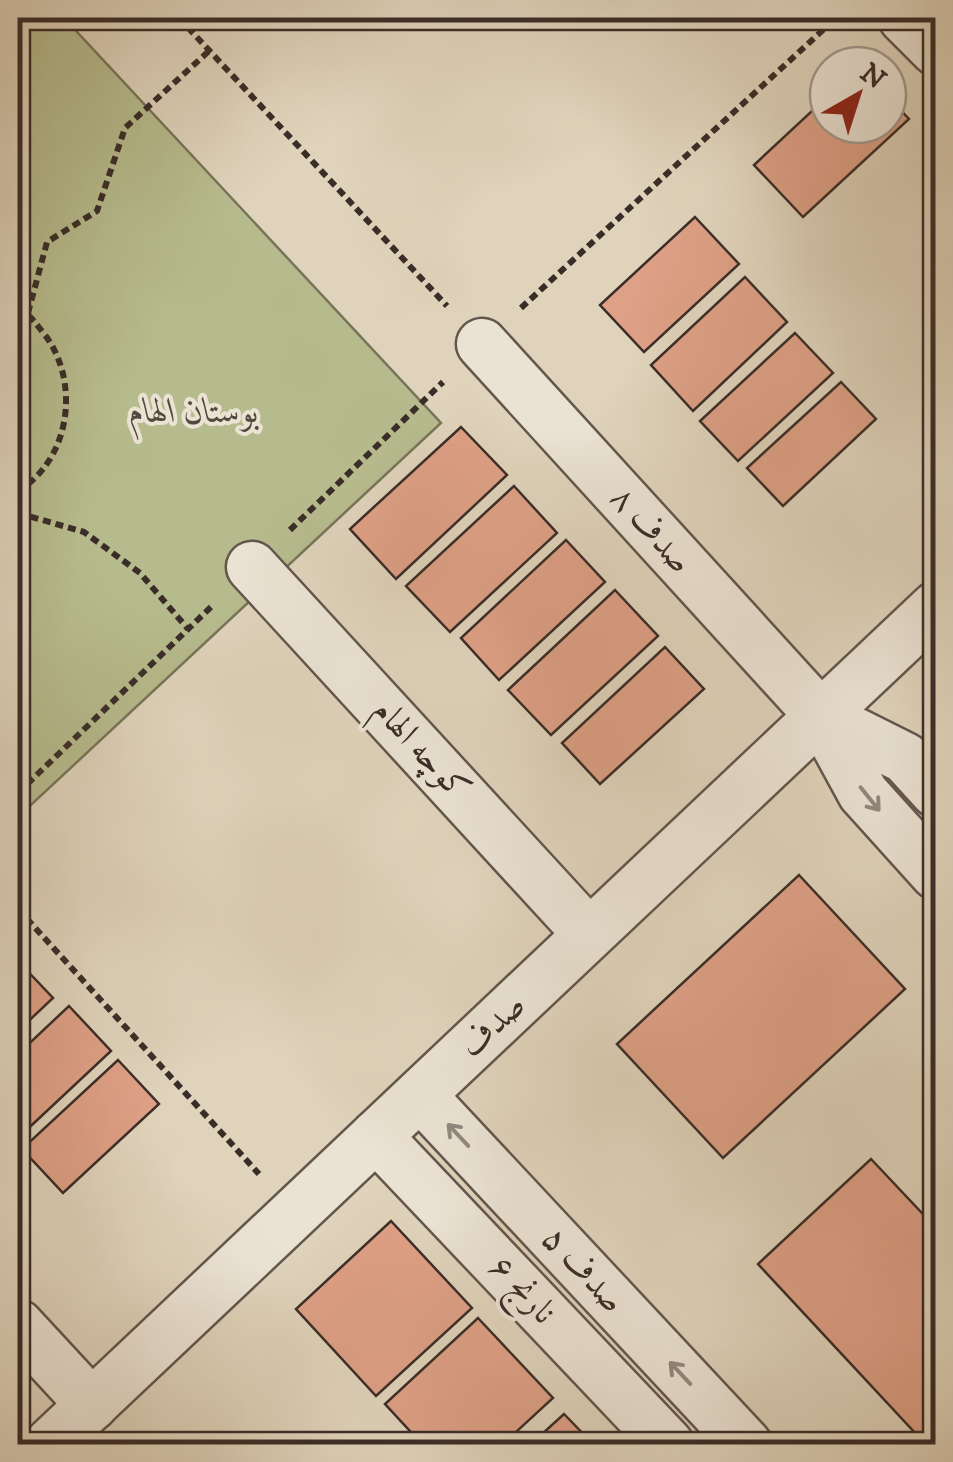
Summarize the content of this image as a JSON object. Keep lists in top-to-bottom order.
{
  "streets": {
    "street": [
      "صدف ۸",
      "کوچه الهام",
      "صدف",
      "صدف ۵",
      "نارنج ۶"
    ]
  },
  "crossings": [
    ["صدف ۸", "صدف"],
    ["کوچه الهام", "صدف"],
    ["صدف", "صدف ۵"],
    ["صدف", "نارنج ۶"]
  ],
  "one_way": ["صدف ۵"],
  "parks": ["بوستان الهام"],
  "north": "top right"
}
